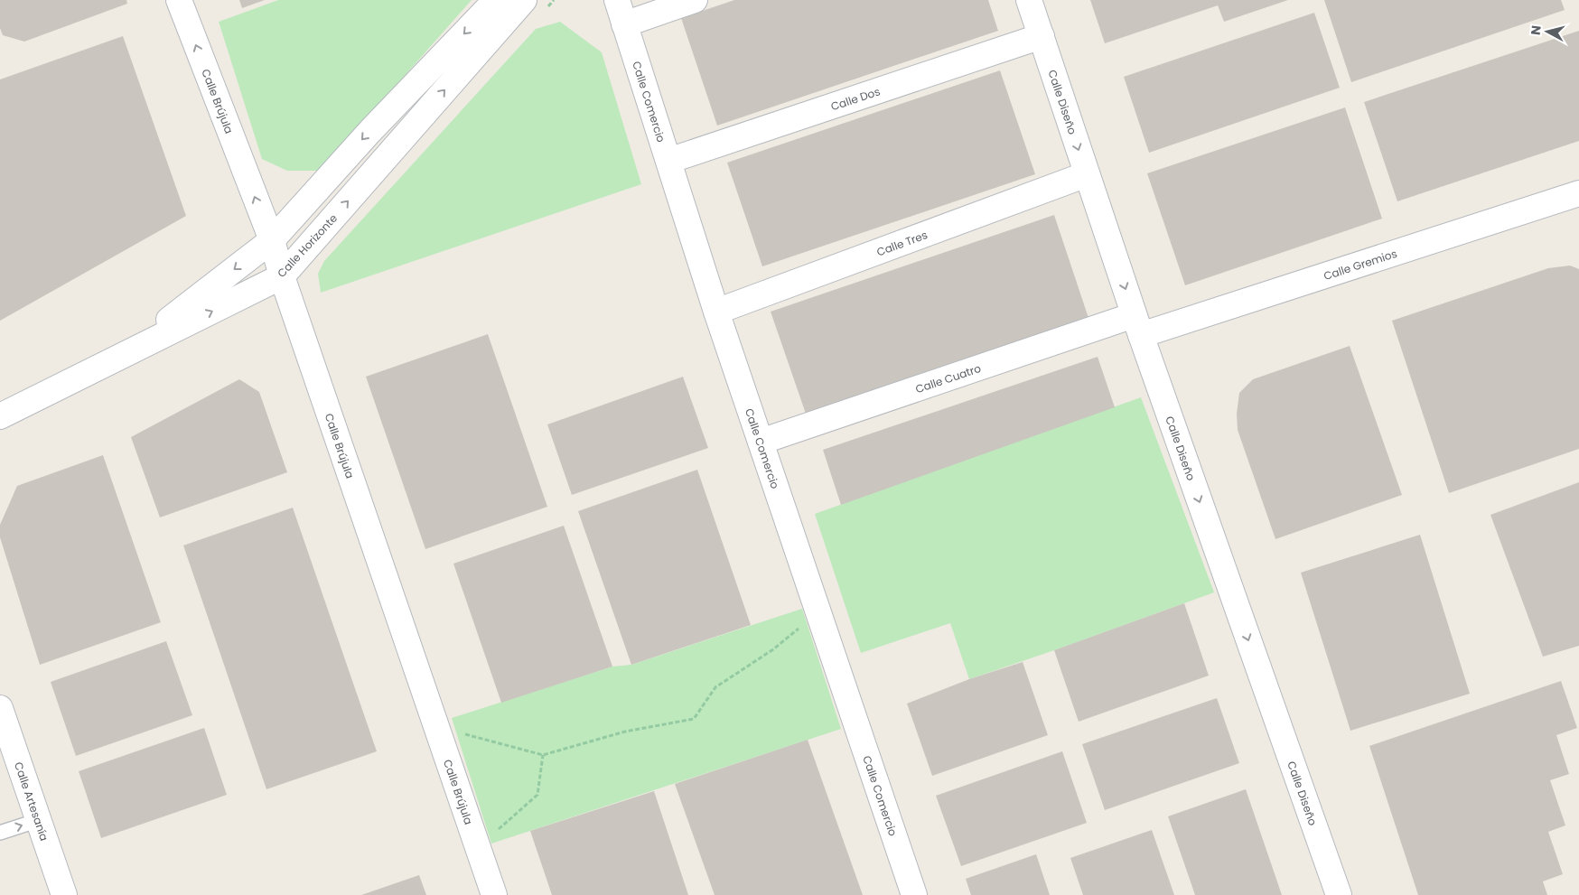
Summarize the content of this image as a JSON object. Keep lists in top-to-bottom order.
{
  "streets": {
    "street": [
      "Calle Dos",
      "Calle Brújula",
      "Calle Comercio",
      "Calle Diseño",
      "Calle Tres",
      "Calle Horizonte",
      "Calle Gremios",
      "Calle Cuatro",
      "Calle Artesanía"
    ]
  },
  "crossings": [
    ["Calle Dos", "Calle Comercio"],
    ["Calle Dos", "Calle Diseño"],
    ["Calle Brújula", "Calle Horizonte"],
    ["Calle Comercio", "Calle Tres"],
    ["Calle Comercio", "Calle Cuatro"],
    ["Calle Diseño", "Calle Tres"],
    ["Calle Diseño", "Calle Gremios"],
    ["Calle Diseño", "Calle Cuatro"],
    ["Calle Gremios", "Calle Cuatro"]
  ],
  "one_way": ["Calle Diseño"],
  "north": "left"
}
